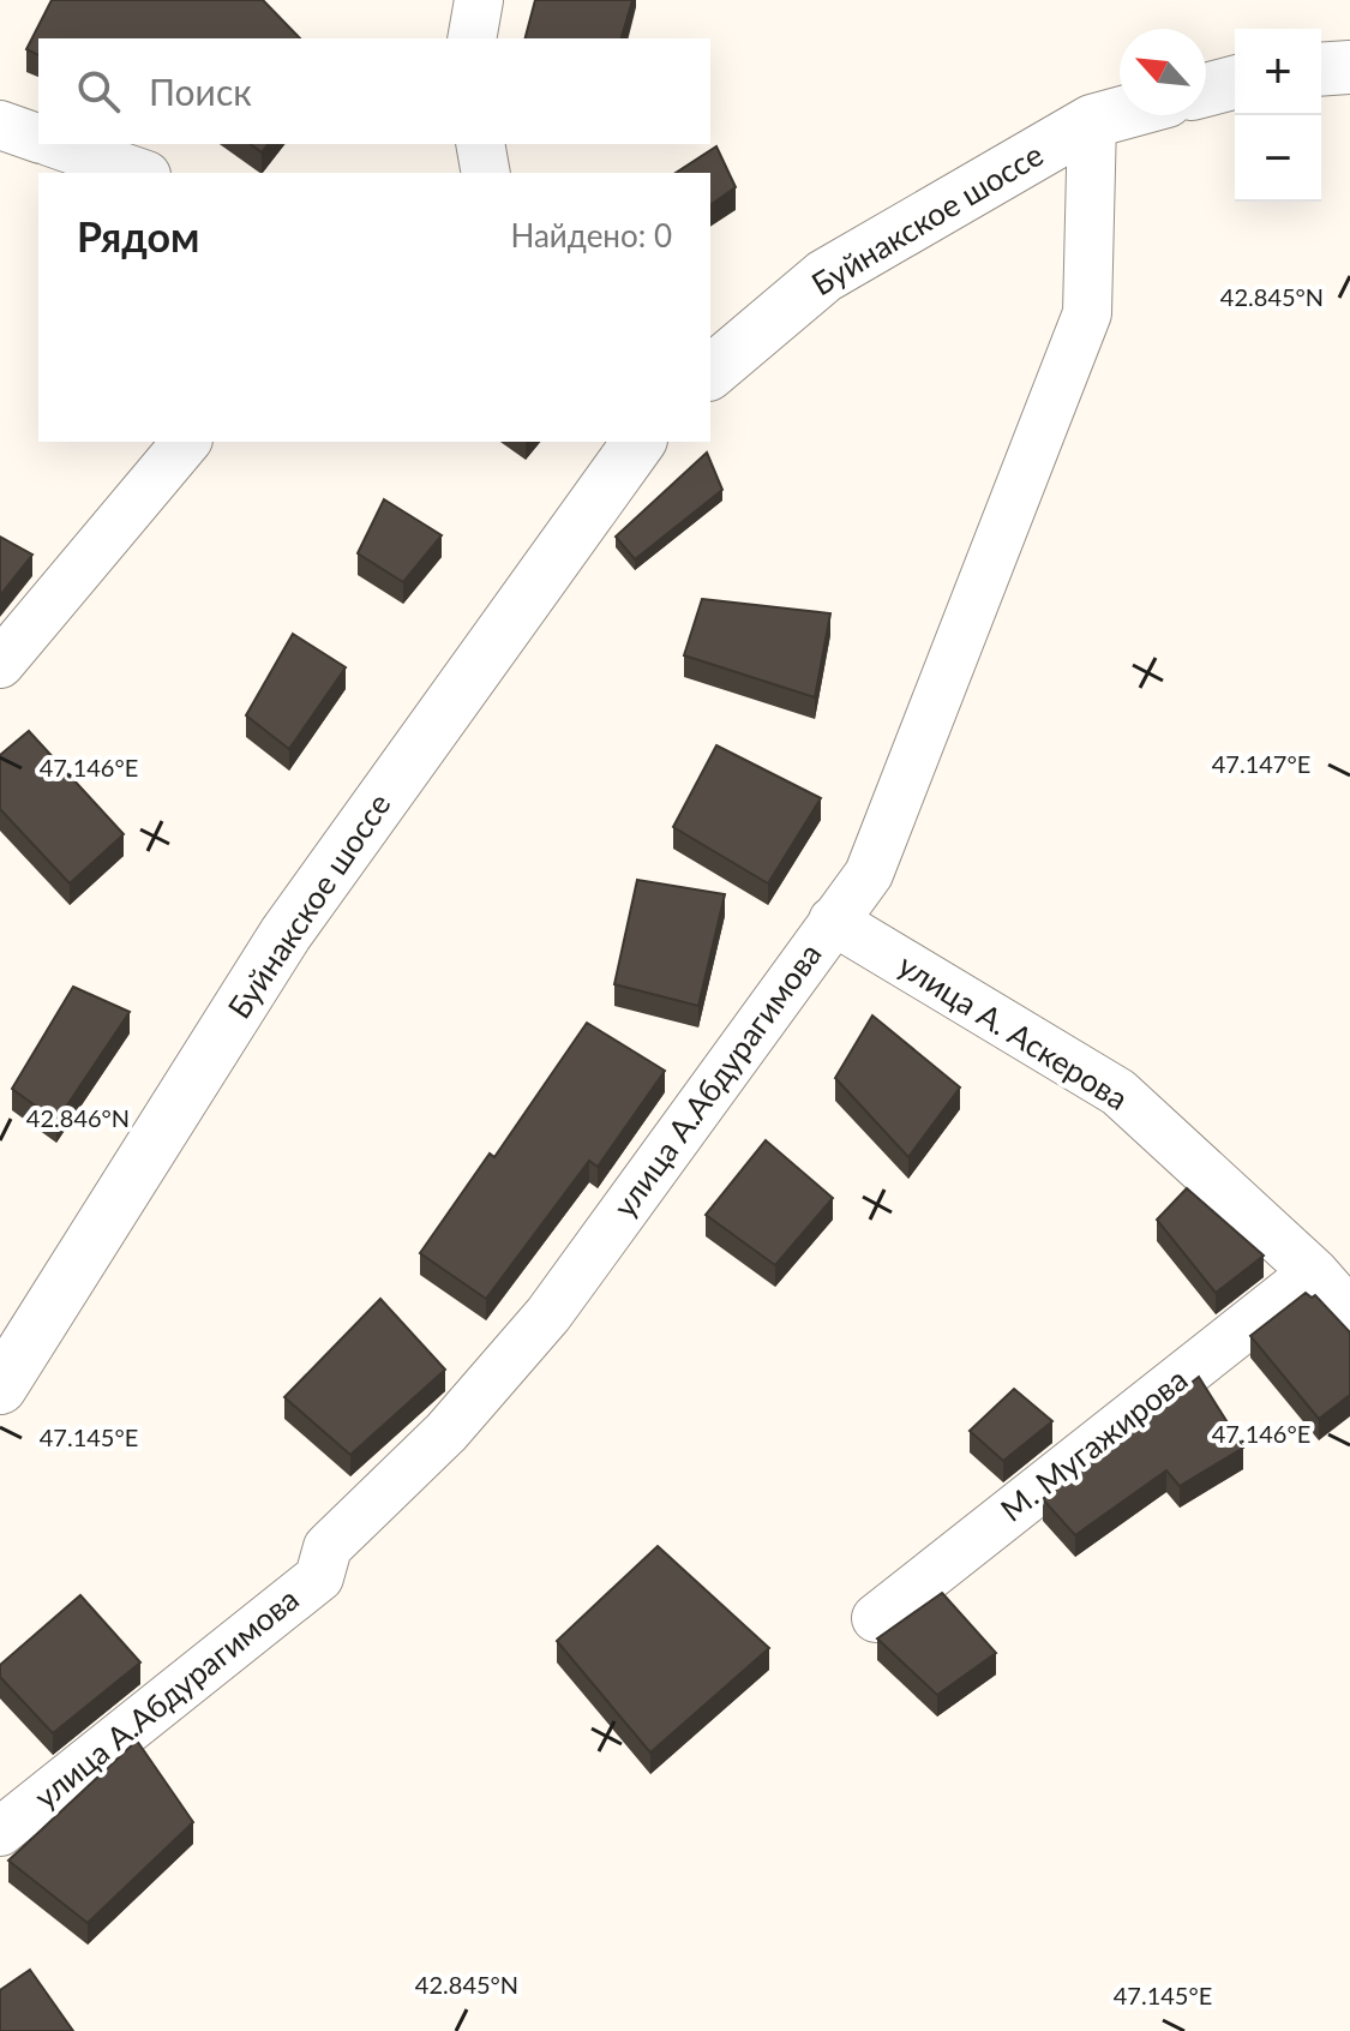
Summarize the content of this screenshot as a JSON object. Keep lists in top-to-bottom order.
{
  "streets": {
    "main road": ["Буйнакское шоссе"],
    "street": ["улица А. Аскерова", "улица А.Абдурагимова", "М. Мугажирова"]
  },
  "crossings": [
    ["Буйнакское шоссе", "улица А.Абдурагимова"],
    ["улица А. Аскерова", "улица А.Абдурагимова"],
    ["улица А. Аскерова", "М. Мугажирова"]
  ],
  "north": "top left",
  "page": {
    "map_buttons": ["+", "−"],
    "search": "Поиск",
    "heading": ["Рядом", "Найдено: 0"]
  },
  "coordinates": [
    "42.845°N",
    "47.147°E",
    "47.146°E",
    "42.846°N",
    "47.145°E"
  ]
}
